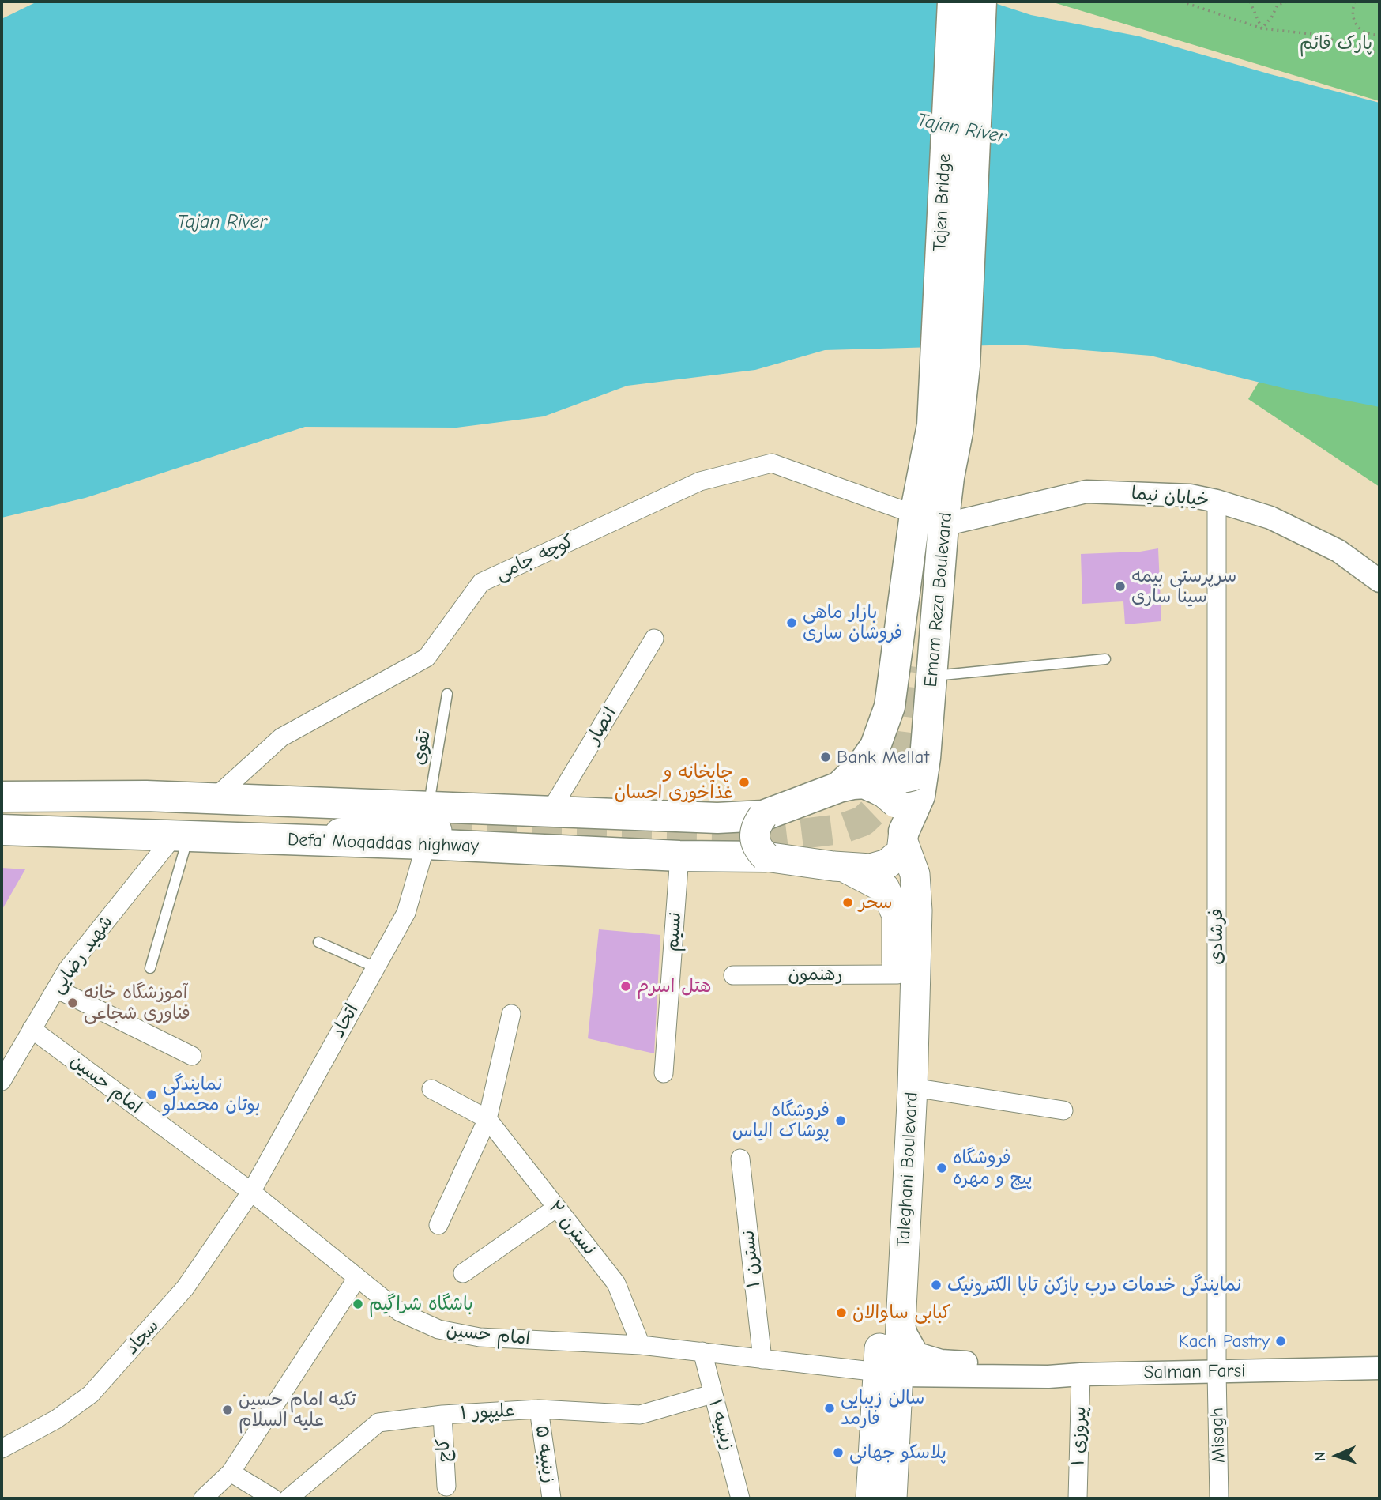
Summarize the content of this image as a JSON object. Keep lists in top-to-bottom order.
{
  "streets": {
    "highway": ["Tajen Bridge", "Emam Reza Boulevard", "Defa' Moqaddas highway"],
    "main road": ["Taleghani Boulevard"],
    "street": [
      "خیابان نیما",
      "کوچه جامی",
      "انصار",
      "نسیم",
      "فرشادی",
      "شهید رضایی",
      "رهنمون",
      "اتحاد",
      "امام حسین",
      "نسترن ۲",
      "نسترن ۱",
      "سجاد",
      "Salman Farsi",
      "علیپور ۱",
      "زینبیه ۱",
      "Misagh",
      "پیروزی ١",
      "کاج",
      "زینبیه ۵"
    ],
    "lane": ["تقوی"]
  },
  "crossings": [
    ["Tajen Bridge", "Emam Reza Boulevard"],
    ["خیابان نیما", "کوچه جامی"],
    ["خیابان نیما", "Emam Reza Boulevard"],
    ["خیابان نیما", "فرشادی"],
    ["کوچه جامی", "Emam Reza Boulevard"],
    ["کوچه جامی", "Defa' Moqaddas highway"],
    ["Emam Reza Boulevard", "Taleghani Boulevard"],
    ["انصار", "Defa' Moqaddas highway"],
    ["تقوی", "Defa' Moqaddas highway"],
    ["تقوی", "اتحاد"],
    ["Defa' Moqaddas highway", "نسیم"],
    ["Defa' Moqaddas highway", "شهید رضایی"],
    ["Defa' Moqaddas highway", "اتحاد"],
    ["فرشادی", "Salman Farsi"],
    ["فرشادی", "Misagh"],
    ["شهید رضایی", "امام حسین"],
    ["رهنمون", "Taleghani Boulevard"],
    ["اتحاد", "امام حسین"],
    ["اتحاد", "سجاد"],
    ["امام حسین", "Taleghani Boulevard"],
    ["امام حسین", "نسترن ۲"],
    ["امام حسین", "نسترن ۱"],
    ["امام حسین", "سجاد"],
    ["امام حسین", "Salman Farsi"],
    ["امام حسین", "زینبیه ۱"],
    ["Taleghani Boulevard", "Salman Farsi"],
    ["Salman Farsi", "Misagh"],
    ["Salman Farsi", "پیروزی ١"],
    ["علیپور ۱", "زینبیه ۱"],
    ["علیپور ۱", "کاج"],
    ["علیپور ۱", "زینبیه ۵"]
  ],
  "water": ["Tajan River"],
  "parks": ["پارک قائم"],
  "places": [
    "سرپرستی بیمه سینا ساری",
    "بازار ماهی فروشان ساری",
    "Bank Mellat",
    "چایخانه و غذاخوری احسان",
    "سحر",
    "هتل اسرم",
    "آموزشگاه خانه فناوری شجاعی",
    "نمایندگی بوتان محمدلو",
    "فروشگاه پوشاک الیاس",
    "فروشگاه پیچ و مهره",
    "نمایندگی خدمات درب بازکن تابا الکترونیک",
    "باشگاه شراگیم",
    "کبابی ساوالان",
    "Kach Pastry",
    "سالن زیبایی فارمد",
    "تکیه امام حسین علیه السلام",
    "پلاسکو جهانی"
  ],
  "north": "left"
}
